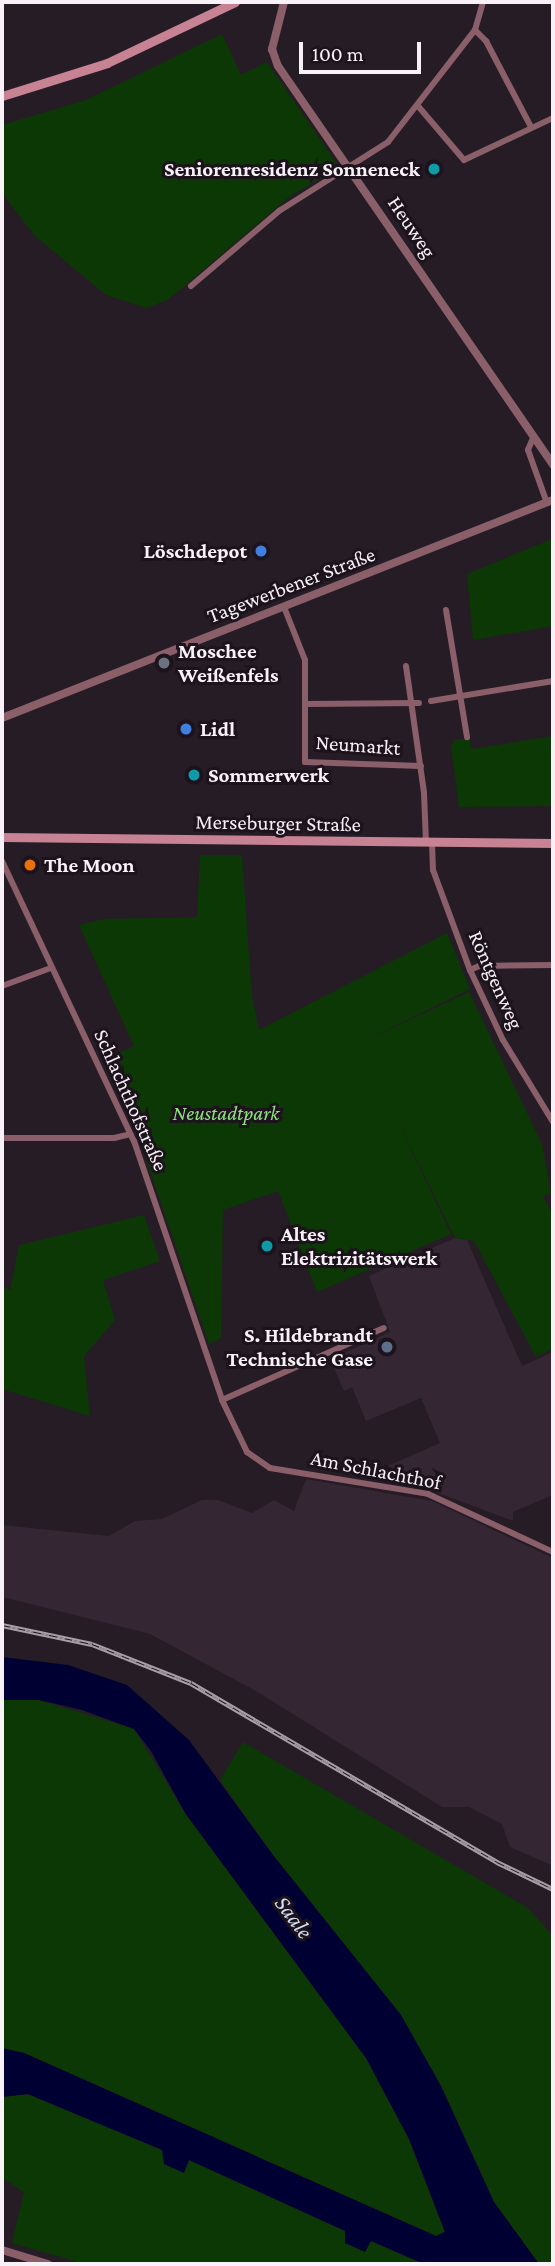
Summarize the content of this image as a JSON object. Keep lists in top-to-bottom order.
{
  "streets": {
    "main road": ["Merseburger Straße"],
    "street": [
      "Heuweg",
      "Tagewerbener Straße",
      "Neumarkt",
      "Röntgenweg",
      "Schlachthofstraße",
      "Am Schlachthof"
    ]
  },
  "crossings": [
    ["Tagewerbener Straße", "Neumarkt"],
    ["Neumarkt", "Röntgenweg"],
    ["Merseburger Straße", "Röntgenweg"],
    ["Schlachthofstraße", "Am Schlachthof"]
  ],
  "water": ["Saale"],
  "parks": ["Neustadtpark"],
  "places": [
    "Seniorenresidenz Sonneneck",
    "Löschdepot",
    "Moschee Weißenfels",
    "Lidl",
    "Sommerwerk",
    "The Moon",
    "Altes Elektrizitätswerk",
    "S. Hildebrandt Technische Gase"
  ],
  "scale_bar": "100 m"
}
